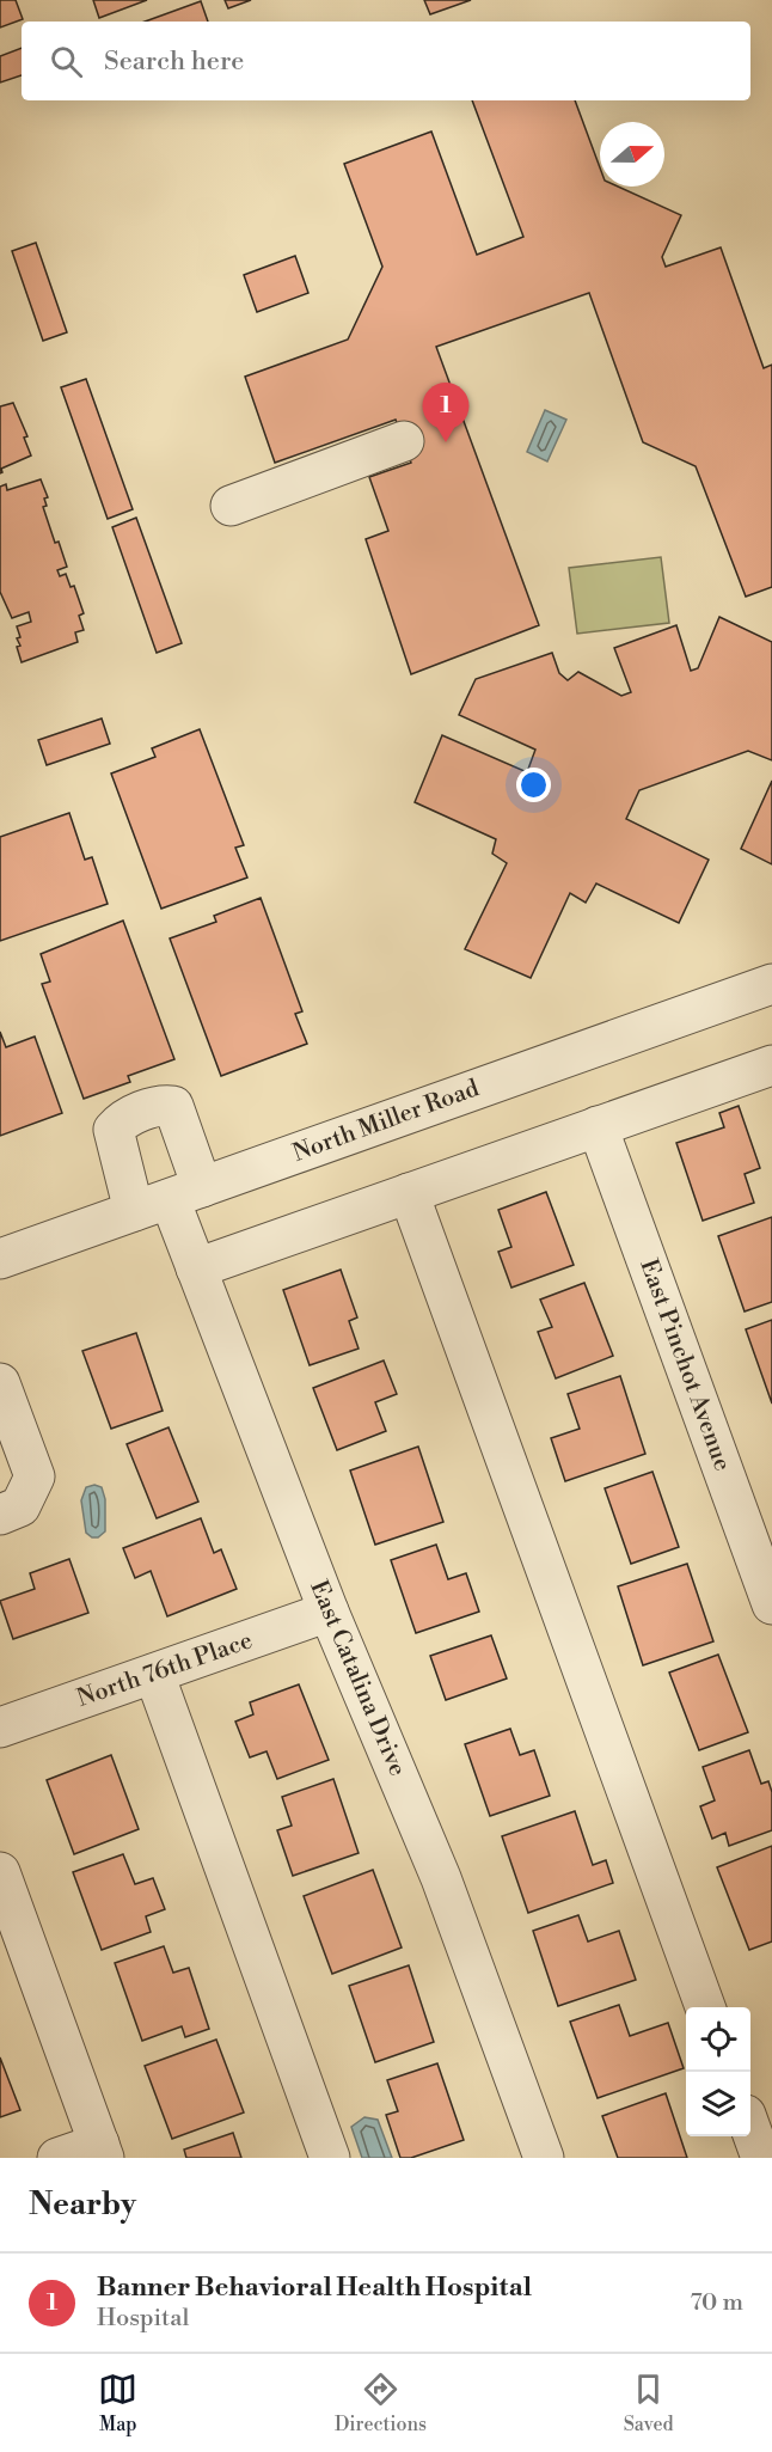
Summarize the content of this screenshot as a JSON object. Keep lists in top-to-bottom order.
{
  "streets": {
    "street": [
      "North Miller Road",
      "East Pinchot Avenue",
      "North 76th Place",
      "East Catalina Drive"
    ]
  },
  "crossings": [
    ["North Miller Road", "East Catalina Drive"],
    ["North 76th Place", "East Catalina Drive"]
  ],
  "north": "right",
  "page": {
    "search": "Search here",
    "pins": "1",
    "heading": "Nearby",
    "list": [
      {
        "mark": "1",
        "name": "Banner Behavioral Health Hospital",
        "note": "Hospital",
        "value": "70 m"
      }
    ],
    "nav": ["Map", "Directions", "Saved"]
  }
}
